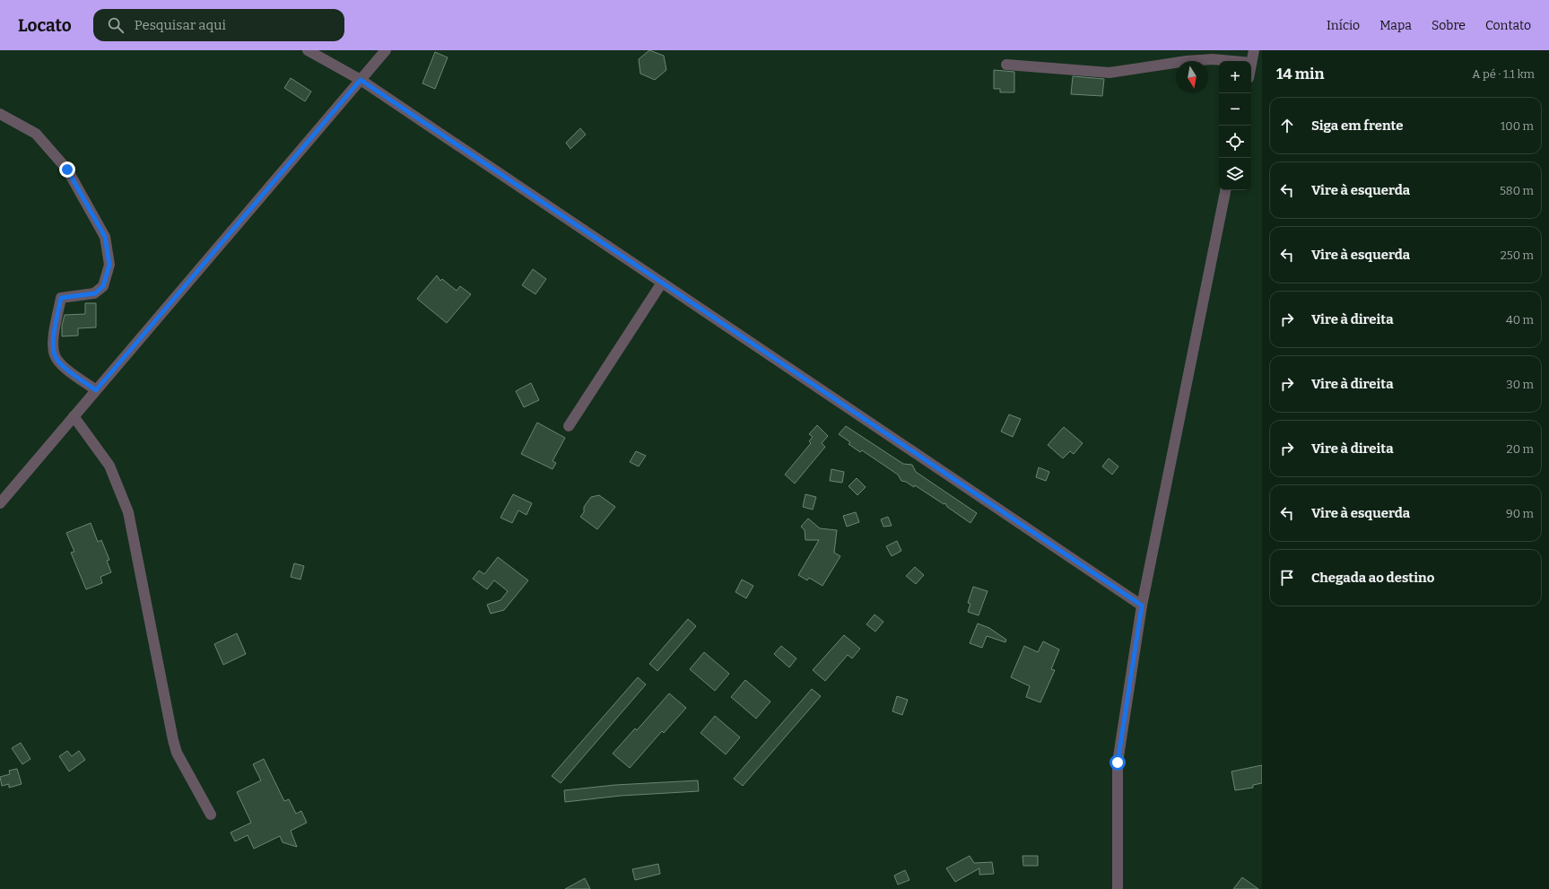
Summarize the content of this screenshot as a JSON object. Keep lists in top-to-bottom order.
{
  "north": "bottom",
  "page": {
    "header": "Locato",
    "search": "Pesquisar aqui",
    "nav": [
      "Início",
      "Mapa",
      "Sobre",
      "Contato"
    ],
    "heading": ["14 min", "A pé · 1.1 km"],
    "map_buttons": ["+", "−"],
    "list": [
      ["Siga em frente", "100 m"],
      ["Vire à esquerda", "580 m"],
      ["Vire à esquerda", "250 m"],
      ["Vire à direita", "40 m"],
      ["Vire à direita", "30 m"],
      ["Vire à direita", "20 m"],
      ["Vire à esquerda", "90 m"],
      "Chegada ao destino"
    ]
  }
}
